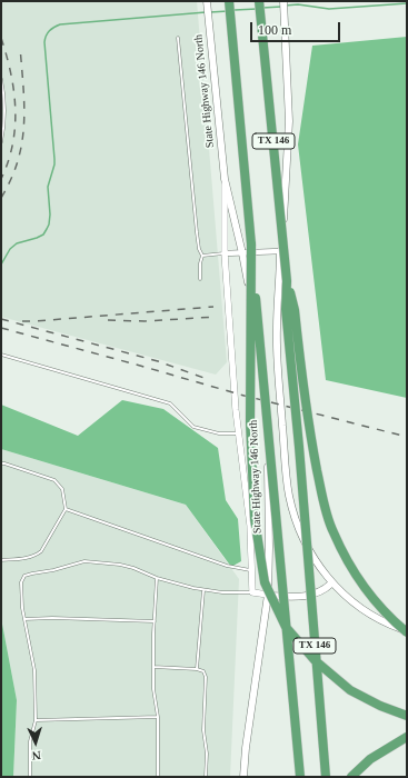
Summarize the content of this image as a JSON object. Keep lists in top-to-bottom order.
{
  "streets": {
    "highway": ["TX 146"],
    "main road": ["State Highway 146 North"]
  },
  "scale_bar": "100 m",
  "north": "bottom"
}
